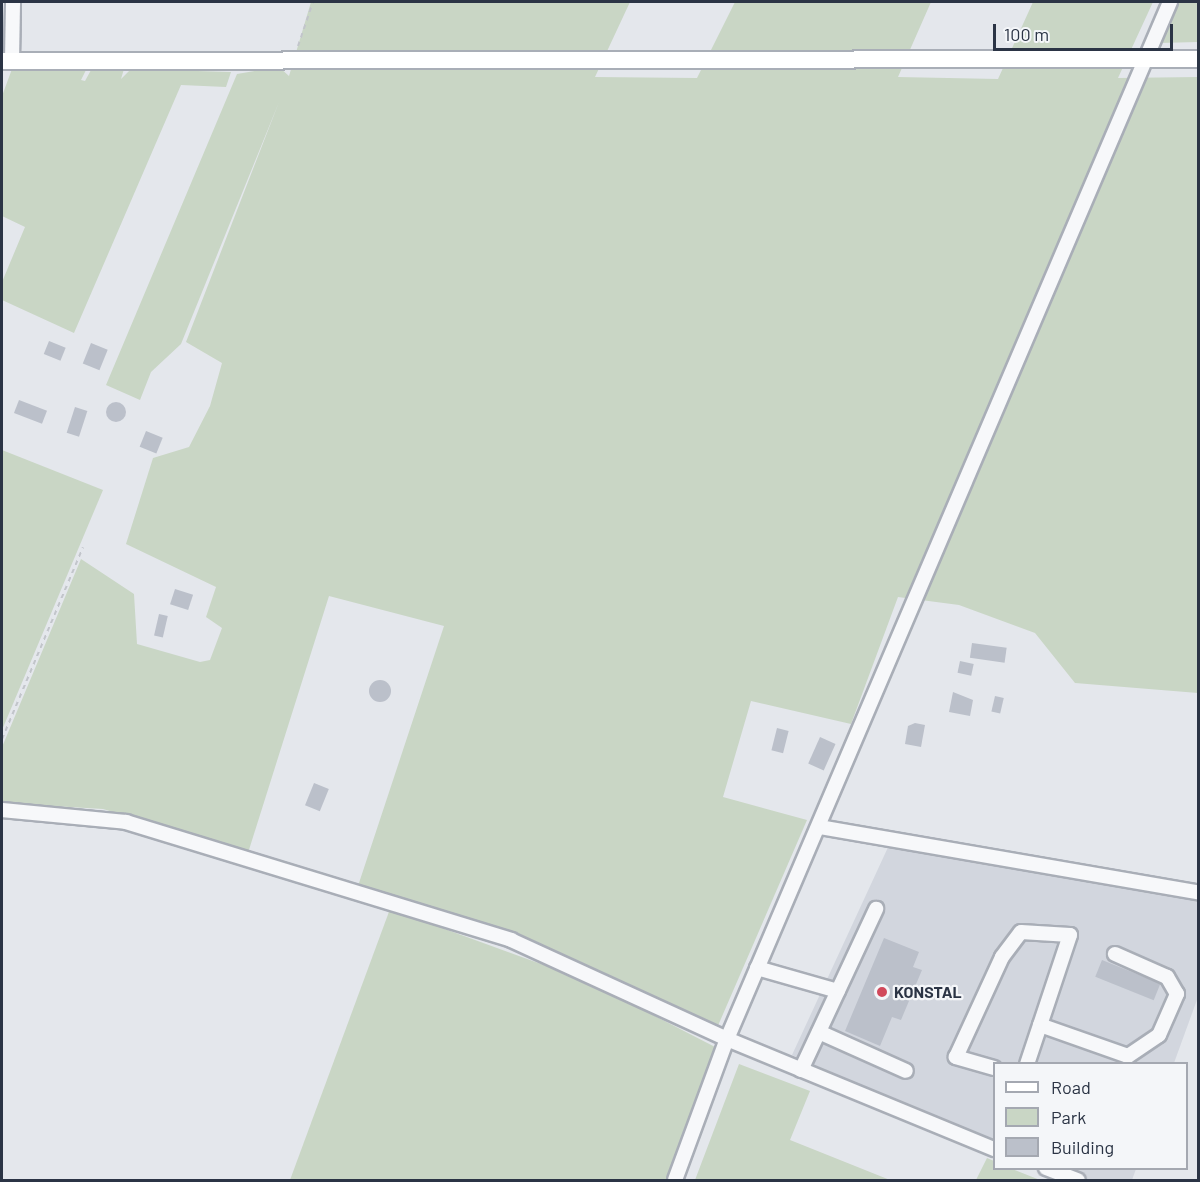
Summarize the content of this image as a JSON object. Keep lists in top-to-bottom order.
{
  "places": ["KONSTAL"],
  "legend": ["Road", "Park", "Building"],
  "scale_bar": "100 m"
}
